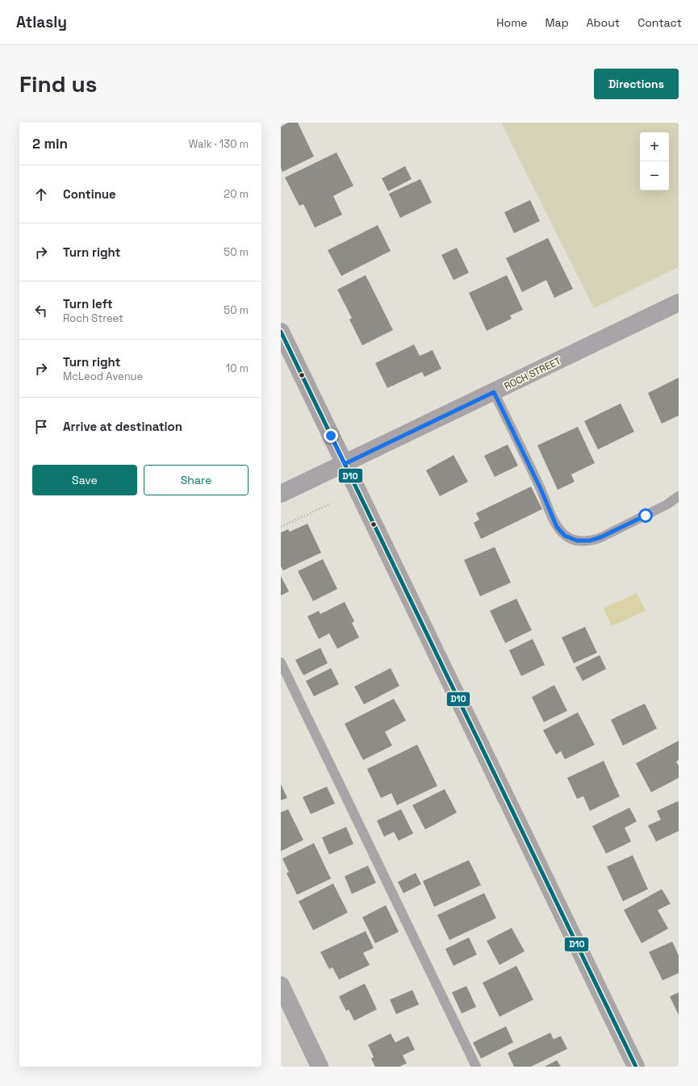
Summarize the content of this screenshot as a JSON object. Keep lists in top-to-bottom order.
{
  "streets": {
    "street": ["ROCH STREET"]
  },
  "lines": ["transit line D10"],
  "page": {
    "header": "Atlasly",
    "nav": [
      "Home",
      "Map",
      "About",
      "Contact"
    ],
    "buttons": [
      "Directions",
      ["Save", "Share"]
    ],
    "title": "Find us",
    "heading": ["2 min", "Walk · 130 m"],
    "map_buttons": ["+", "−"],
    "list": [
      ["Continue", "20 m"],
      ["Turn right", "50 m"],
      ["Turn left", "Roch Street", "50 m"],
      ["Turn right", "McLeod Avenue", "10 m"],
      "Arrive at destination"
    ]
  }
}
